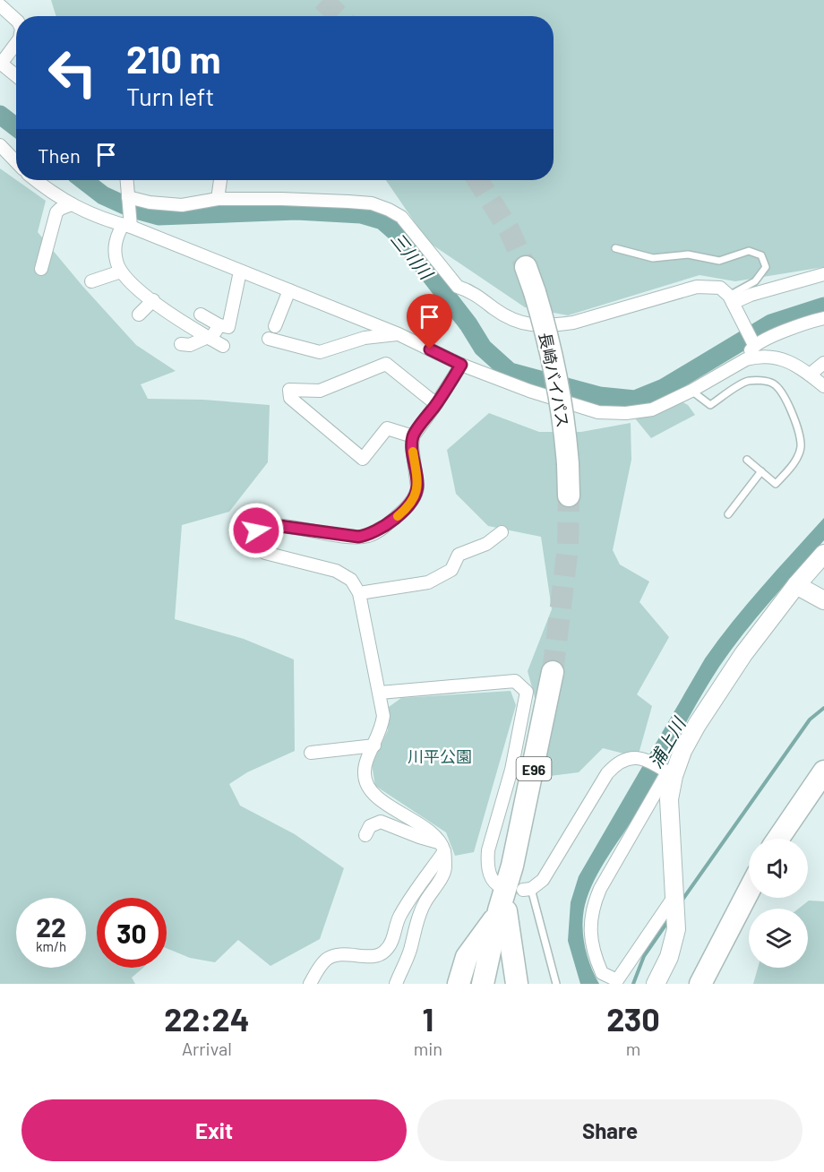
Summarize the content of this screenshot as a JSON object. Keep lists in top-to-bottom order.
{
  "streets": {
    "highway": ["長崎バイパス", "E96"]
  },
  "water": ["三川川", "浦上川"],
  "parks": ["川平公園"],
  "page": {
    "turn": ["210 m", "Turn left"],
    "then": "Then",
    "speed": "22 km/h",
    "limit": "30",
    "eta": [
      "22:24",
      "Arrival",
      "1",
      "min",
      "230",
      "m"
    ],
    "buttons": ["Exit", "Share"]
  }
}
